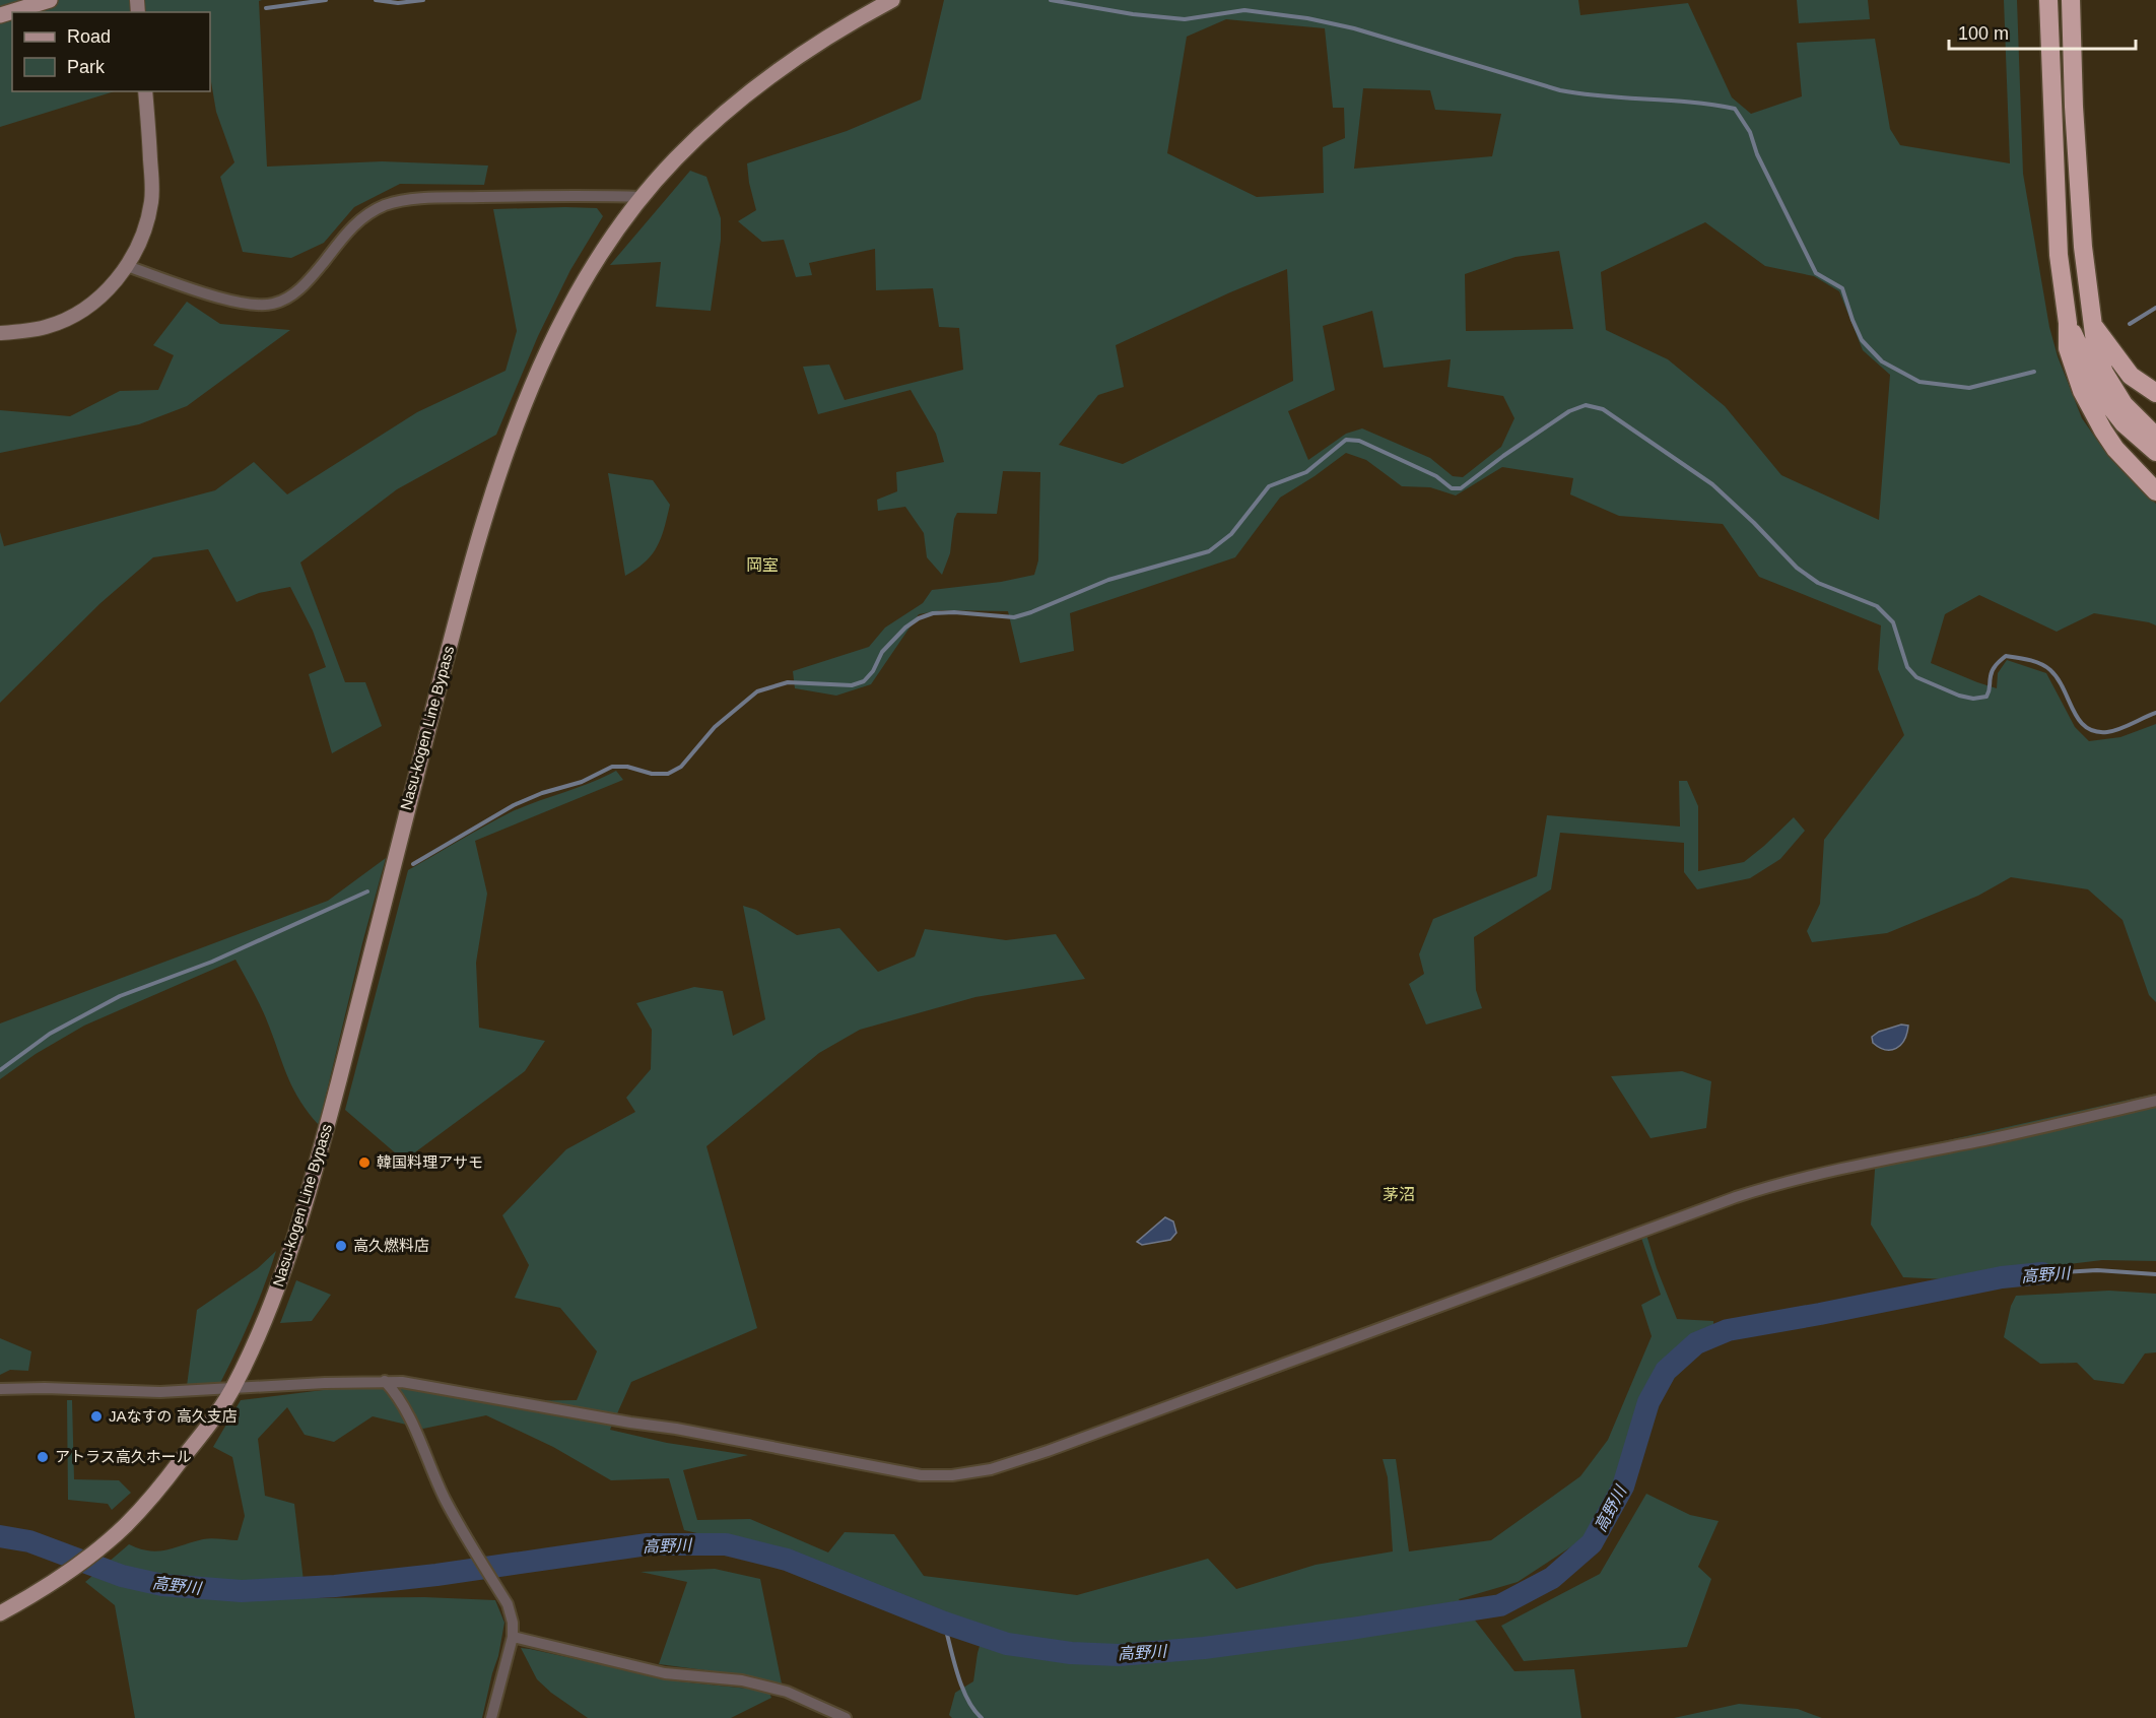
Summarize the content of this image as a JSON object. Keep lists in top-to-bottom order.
{
  "streets": {
    "main road": ["Nasu-kogen Line Bypass"]
  },
  "districts": ["岡室", "茅沼"],
  "water": ["高野川"],
  "places": [
    "韓国料理アサモ",
    "高久燃料店",
    "JAなすの 高久支店",
    "アトラス高久ホール"
  ],
  "legend": ["Road", "Park"],
  "scale_bar": "100 m"
}
